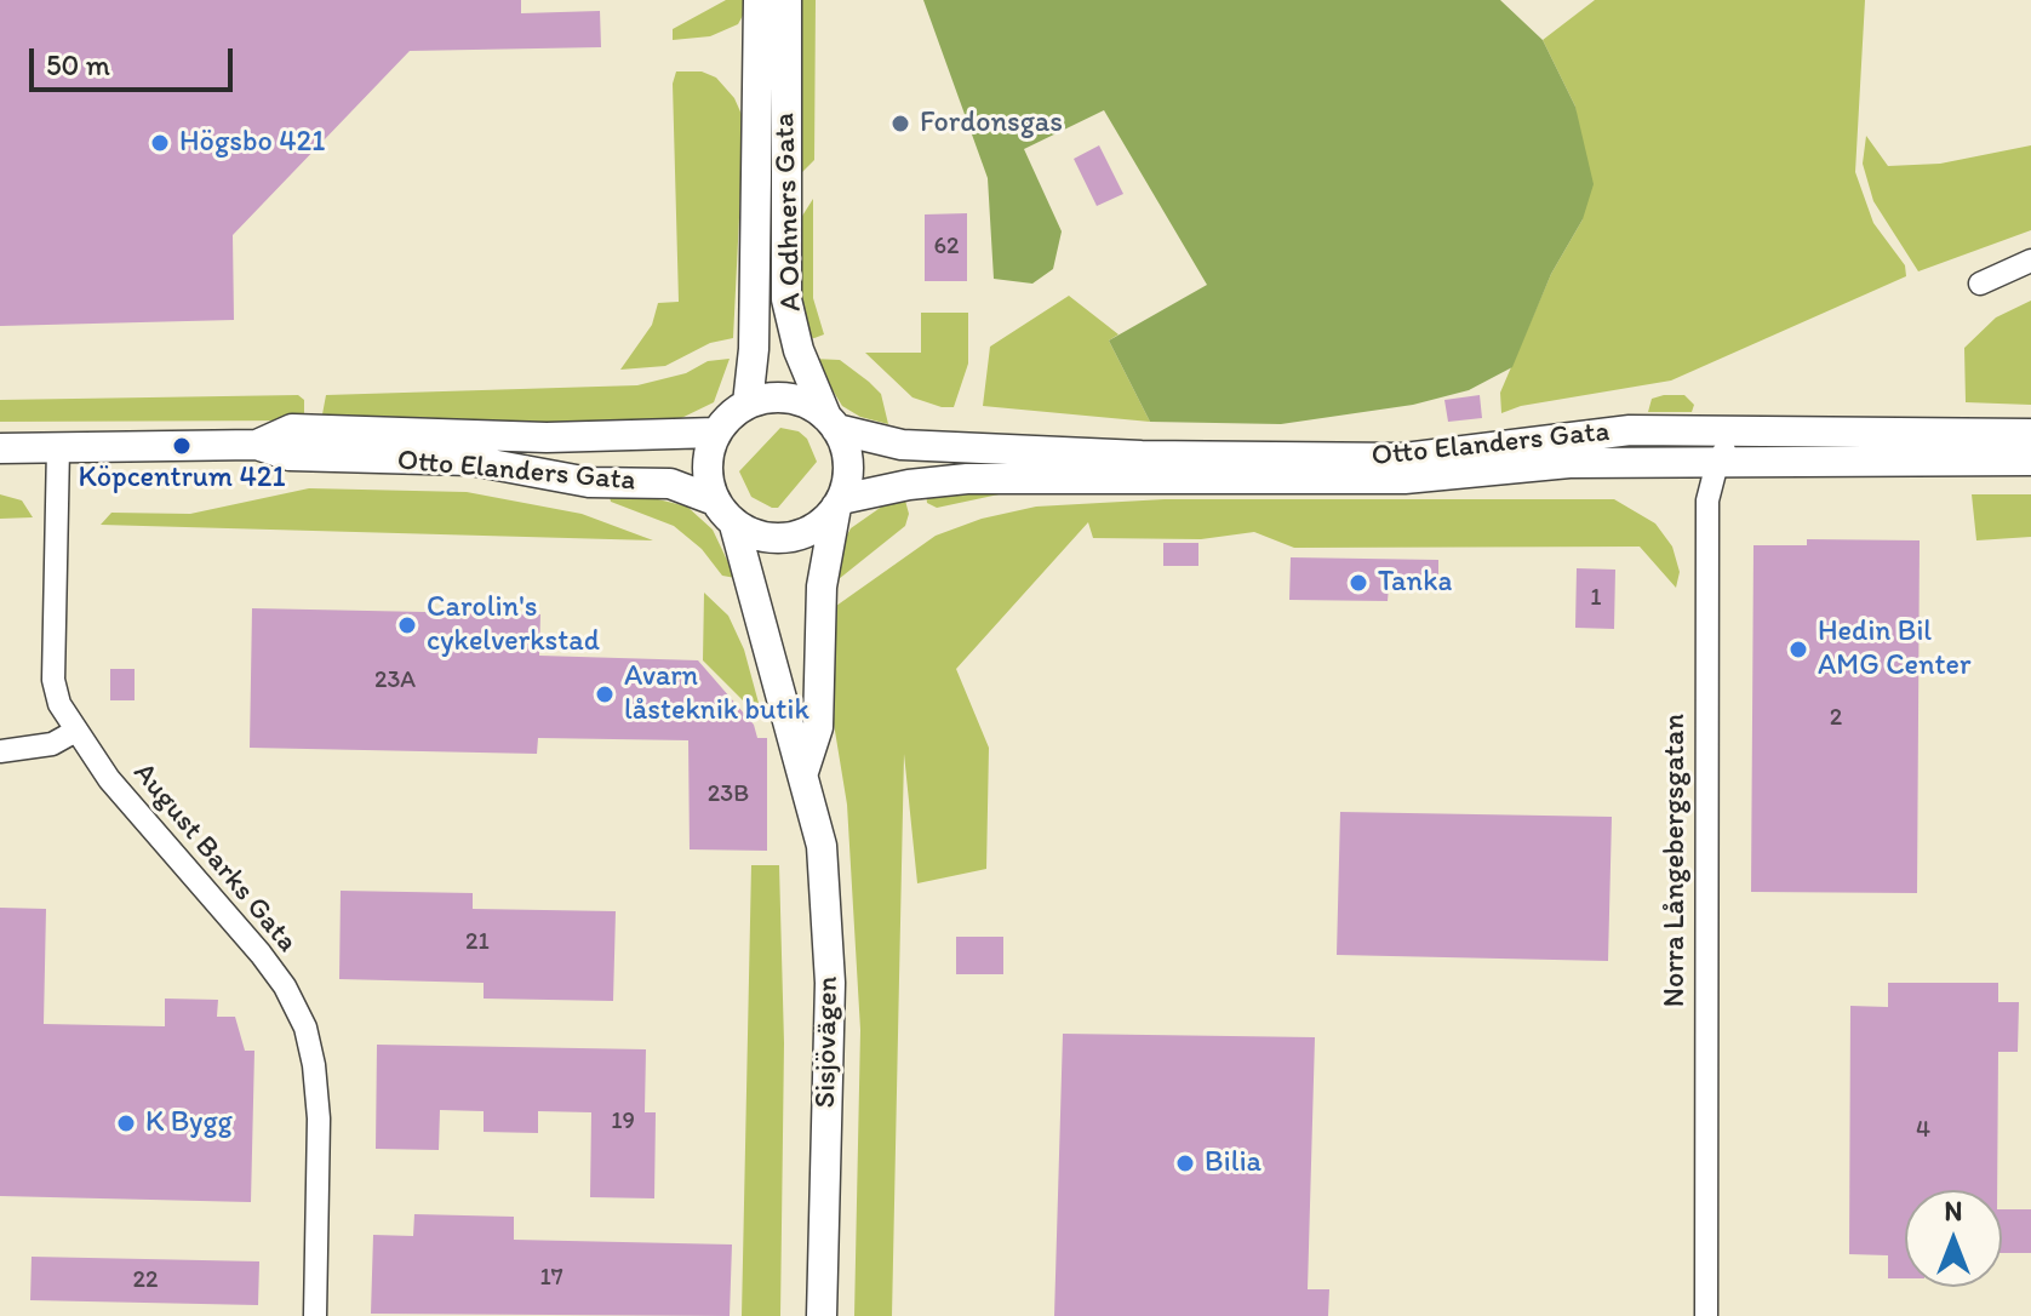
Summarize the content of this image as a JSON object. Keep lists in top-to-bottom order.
{
  "streets": {
    "street": [
      "A Odhners Gata",
      "Otto Elanders Gata",
      "August Barks Gata",
      "Norra Långebergsgatan",
      "Sisjövägen"
    ]
  },
  "crossings": [
    ["A Odhners Gata", "Otto Elanders Gata"],
    ["A Odhners Gata", "Sisjövägen"],
    ["Otto Elanders Gata", "August Barks Gata"],
    ["Otto Elanders Gata", "Norra Långebergsgatan"],
    ["Otto Elanders Gata", "Sisjövägen"]
  ],
  "places": [
    "Fordonsgas",
    "Högsbo 421",
    "Köpcentrum 421",
    "Tanka",
    "Carolin's cykelverkstad",
    "Hedin Bil AMG Center",
    "Avarn låsteknik butik",
    "K Bygg",
    "Bilia"
  ],
  "house_numbers": [
    "62",
    "1",
    "23A",
    "2",
    "23B",
    "21",
    "19",
    "4",
    "17",
    "22"
  ],
  "scale_bar": "50 m",
  "north": "top"
}
